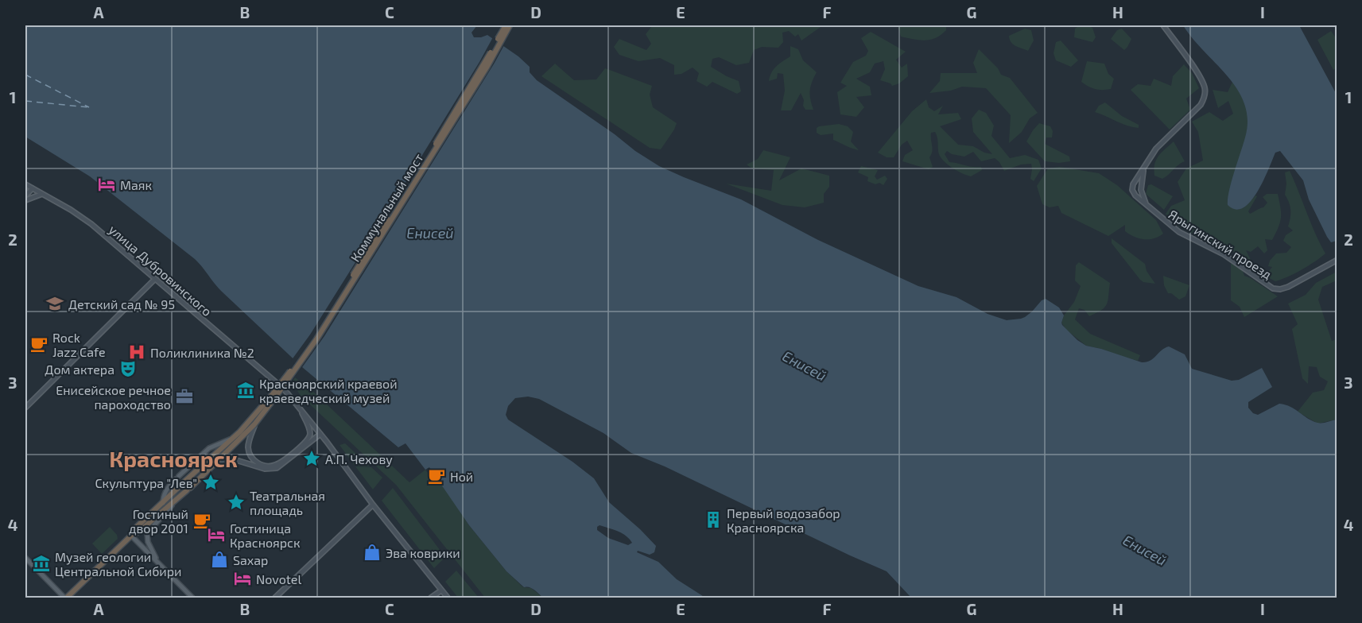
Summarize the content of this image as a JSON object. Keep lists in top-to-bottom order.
{
  "streets": {
    "highway": ["Коммунальный мост"],
    "main road": ["Ярыгинский проезд", "улица Дубровинского"]
  },
  "districts": ["Красноярск"],
  "water": ["Енисей"],
  "places": {
    "hotel": ["Маяк", "Гостиница Красноярск", "Novotel"],
    "school or university": ["Детский сад № 95"],
    "cafe": ["Rock Jazz Cafe", "Ной", "Гостиный двор 2001"],
    "hospital": ["Поликлиника №2"],
    "theatre": ["Дом актера"],
    "museum": ["Красноярский краевой краеведческий музей", "Музей геологии Центральной Сибири"],
    "office": ["Енисейское речное пароходство"],
    "place": ["А.П. Чехову", "Скульптура \"Лев\"", "Театральная площадь"],
    "building": ["Первый водозабор Красноярска"],
    "shop": ["Эва коврики", "Saxap"]
  },
  "grid": {
    "columns": [
      "A",
      "B",
      "C",
      "D",
      "E",
      "F",
      "G",
      "H",
      "I"
    ],
    "rows": [
      "1",
      "2",
      "3",
      "4"
    ]
  }
}
